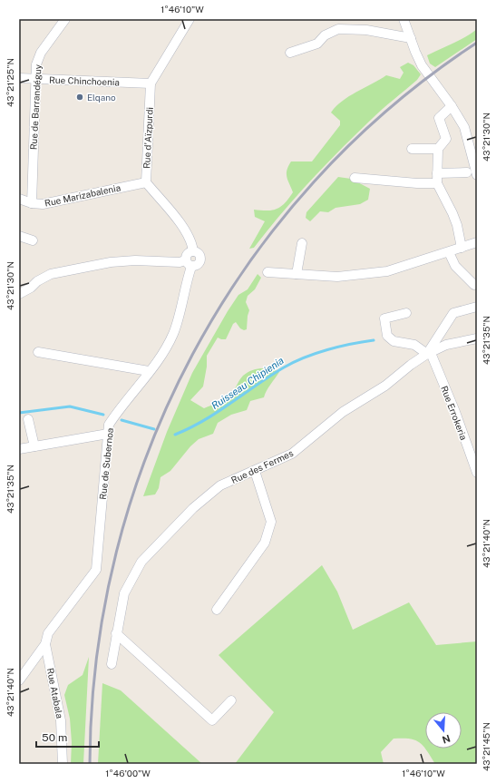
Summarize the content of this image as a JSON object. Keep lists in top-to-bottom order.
{
  "streets": {
    "street": [
      "Rue Chinchoenia",
      "Rue de Barrandéguy",
      "Rue d'Aïzpurdi",
      "Rue Marizabalenia",
      "Rue Errokeria",
      "Rue de Subernoa",
      "Rue des Fermes",
      "Rue Atabala"
    ]
  },
  "crossings": [
    ["Rue Chinchoenia", "Rue de Barrandéguy"],
    ["Rue Chinchoenia", "Rue d'Aïzpurdi"],
    ["Rue de Barrandéguy", "Rue Marizabalenia"],
    ["Rue d'Aïzpurdi", "Rue Marizabalenia"],
    ["Rue d'Aïzpurdi", "Rue de Subernoa"],
    ["Rue Errokeria", "Rue des Fermes"],
    ["Rue de Subernoa", "Rue Atabala"]
  ],
  "water": ["Ruisseau Chipienia"],
  "places": ["Elqano"],
  "scale_bar": "50 m",
  "north": "bottom",
  "coordinates": [
    "1°46'10\"W",
    "43°21'25\"N",
    "43°21'30\"N",
    "43°21'35\"N",
    "43°21'40\"N",
    "43°21'45\"N",
    "1°46'00\"W"
  ]
}
